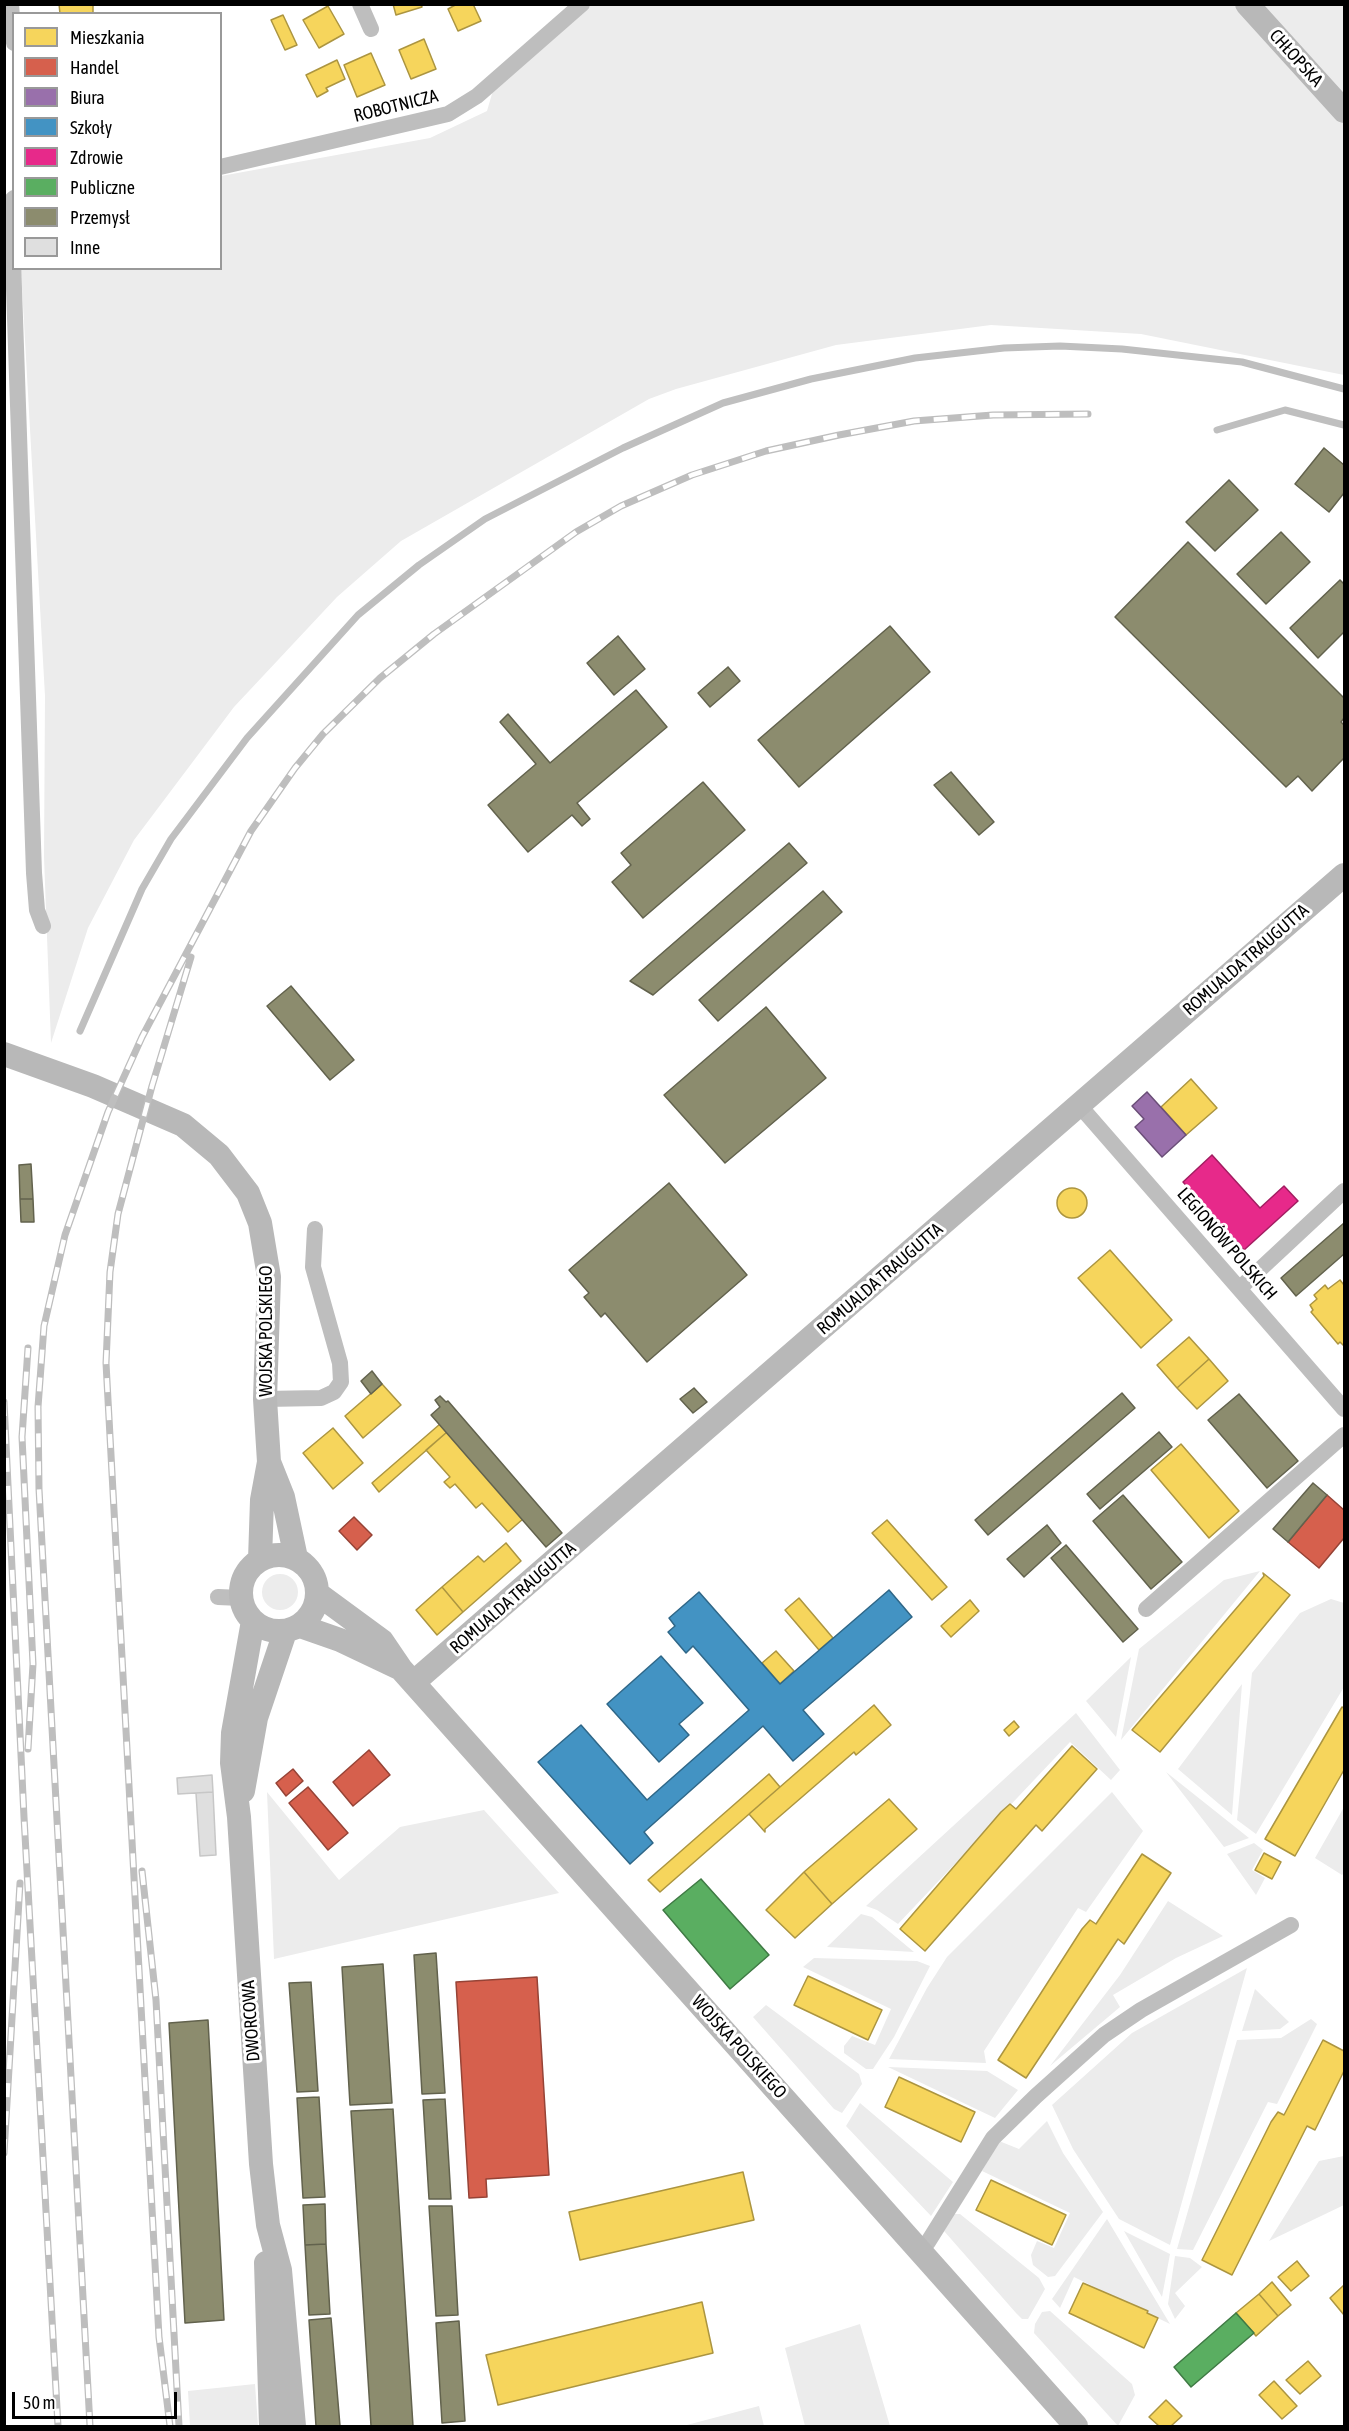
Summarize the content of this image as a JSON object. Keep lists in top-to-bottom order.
{
  "streets": {
    "street": [
      "CHŁOPSKA",
      "ROBOTNICZA",
      "ROMUALDA TRAUGUTTA",
      "LEGIONÓW POLSKICH",
      "WOJSKA POLSKIEGO",
      "DWORCOWA"
    ]
  },
  "crossings": [
    ["ROMUALDA TRAUGUTTA", "LEGIONÓW POLSKICH"],
    ["ROMUALDA TRAUGUTTA", "WOJSKA POLSKIEGO"],
    ["WOJSKA POLSKIEGO", "DWORCOWA"]
  ],
  "legend": [
    "Mieszkania",
    "Handel",
    "Biura",
    "Szkoły",
    "Zdrowie",
    "Publiczne",
    "Przemysł",
    "Inne"
  ],
  "scale_bar": "50 m"
}
